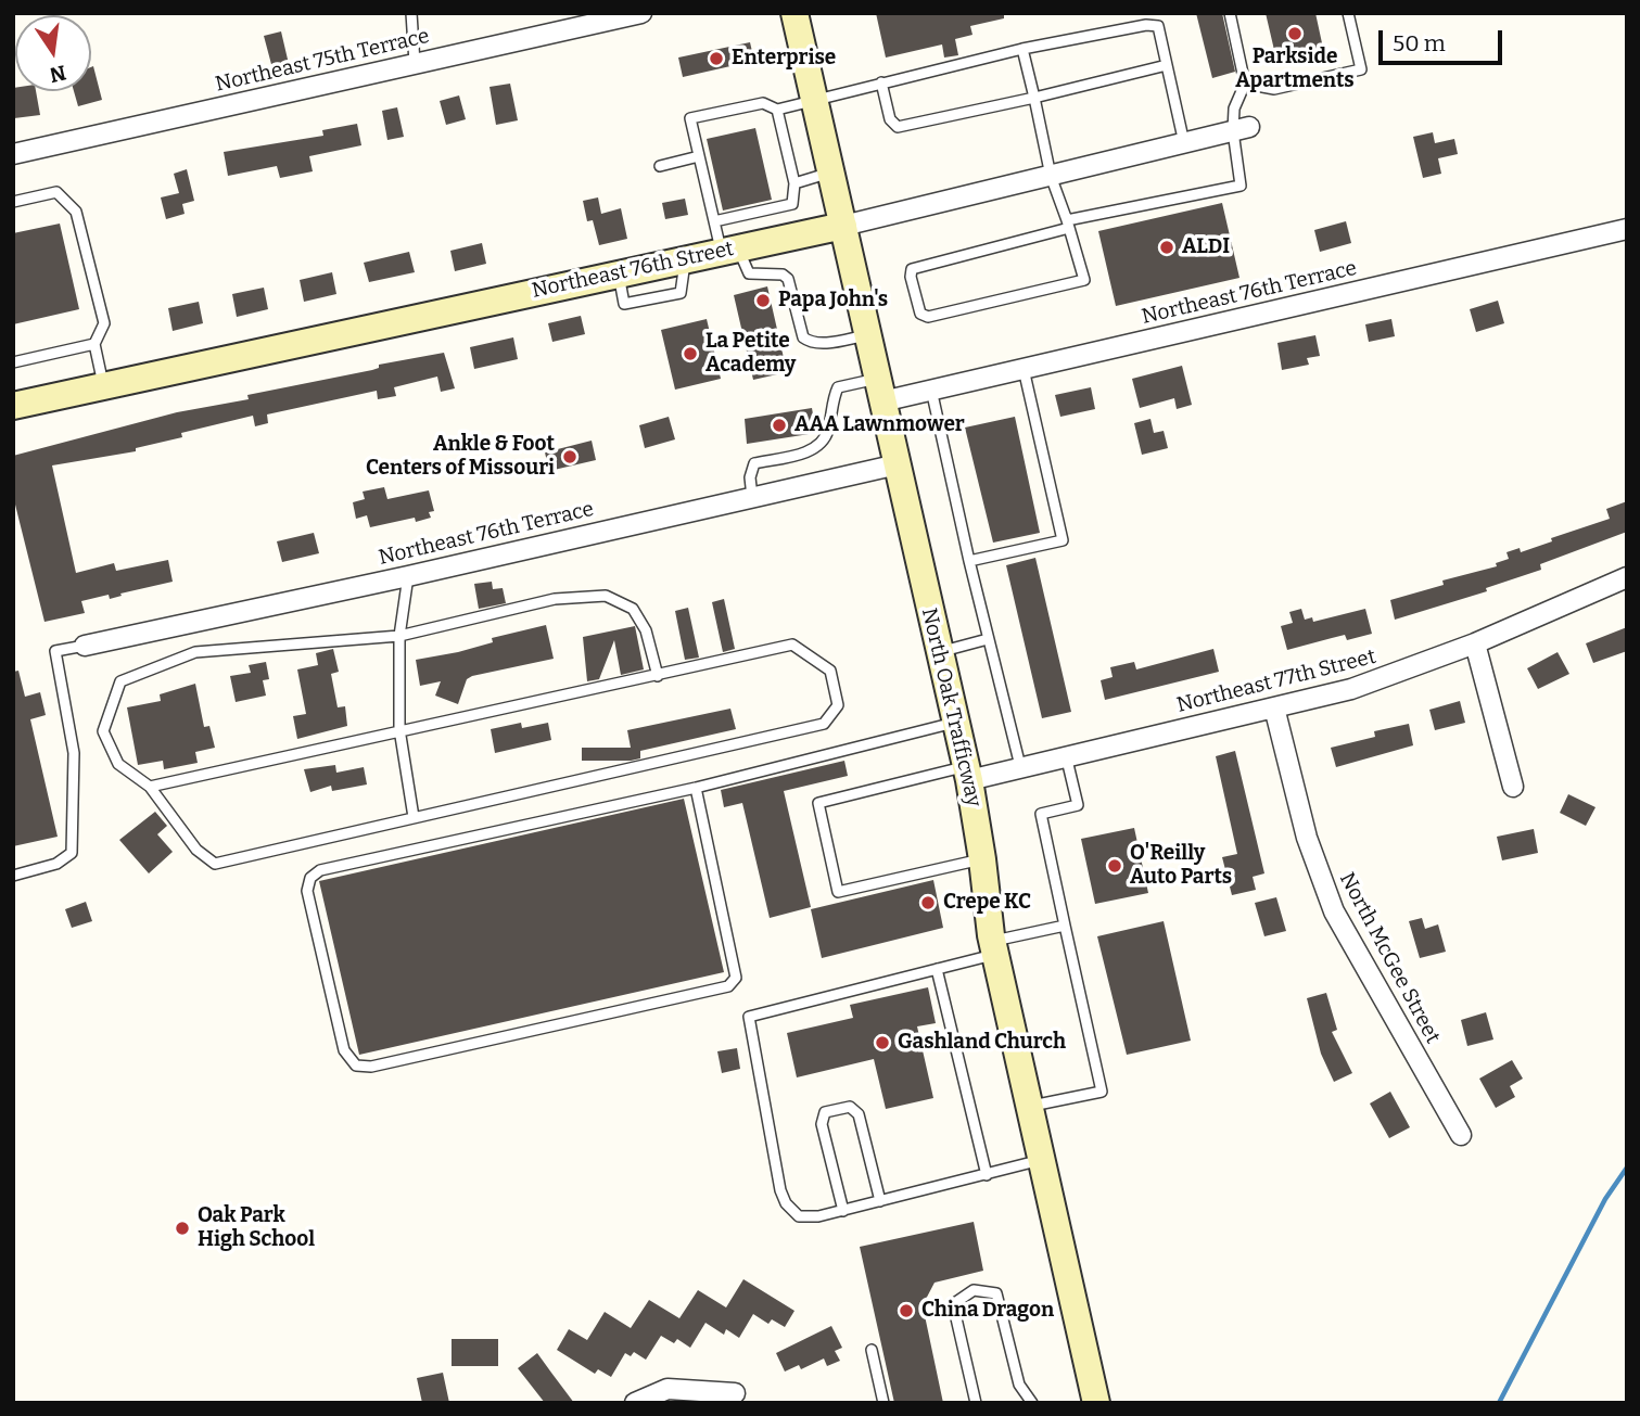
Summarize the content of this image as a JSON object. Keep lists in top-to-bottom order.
{
  "streets": {
    "main road": ["Northeast 76th Street", "North Oak Trafficway"],
    "street": [
      "Northeast 75th Terrace",
      "Northeast 76th Terrace",
      "Northeast 77th Street",
      "North McGee Street"
    ]
  },
  "crossings": [
    ["Northeast 76th Street", "North Oak Trafficway"],
    ["Northeast 76th Terrace", "North Oak Trafficway"],
    ["Northeast 77th Street", "North Oak Trafficway"],
    ["Northeast 77th Street", "North McGee Street"]
  ],
  "places": [
    "Parkside Apartments",
    "Enterprise",
    "ALDI",
    "Papa John's",
    "La Petite Academy",
    "AAA Lawnmower",
    "Ankle & Foot Centers of Missouri",
    "O'Reilly Auto Parts",
    "Crepe KC",
    "Gashland Church",
    "Oak Park High School",
    "China Dragon"
  ],
  "scale_bar": "50 m",
  "north": "bottom"
}
